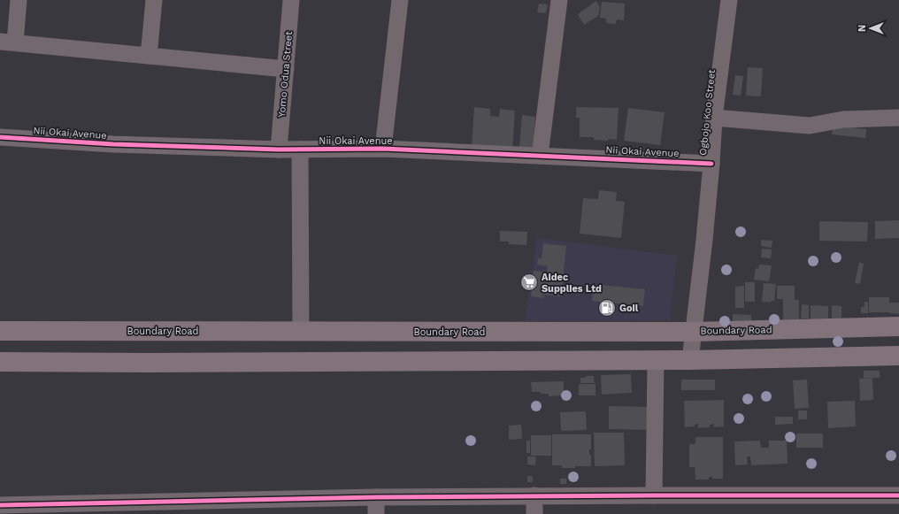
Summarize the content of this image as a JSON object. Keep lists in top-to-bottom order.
{
  "streets": {
    "main road": ["Boundary Road"],
    "street": ["Yomo Odua Street", "Ogbojo Koo Street", "Nii Okai Avenue"]
  },
  "crossings": [
    ["Yomo Odua Street", "Nii Okai Avenue"],
    ["Ogbojo Koo Street", "Nii Okai Avenue"],
    ["Ogbojo Koo Street", "Boundary Road"]
  ],
  "places": {
    "supermarket": ["Aidec Supplies Ltd"],
    "fuel station": ["Goil"]
  },
  "north": "left"
}
